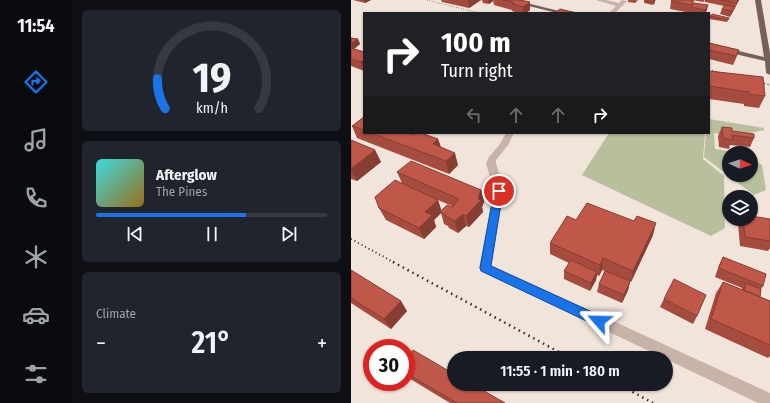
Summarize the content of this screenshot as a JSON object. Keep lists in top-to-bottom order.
{
  "north": "right",
  "page": {
    "tabs": "11:54",
    "turn": ["100 m", "Turn right"],
    "song": ["Afterglow", "The Pines"],
    "tile": "Climate",
    "heat": ["−", "21°", "+"],
    "limit": "30",
    "trip": "11:55 · 1 min · 180 m",
    "gauge": ["19", "km/h"]
  }
}
